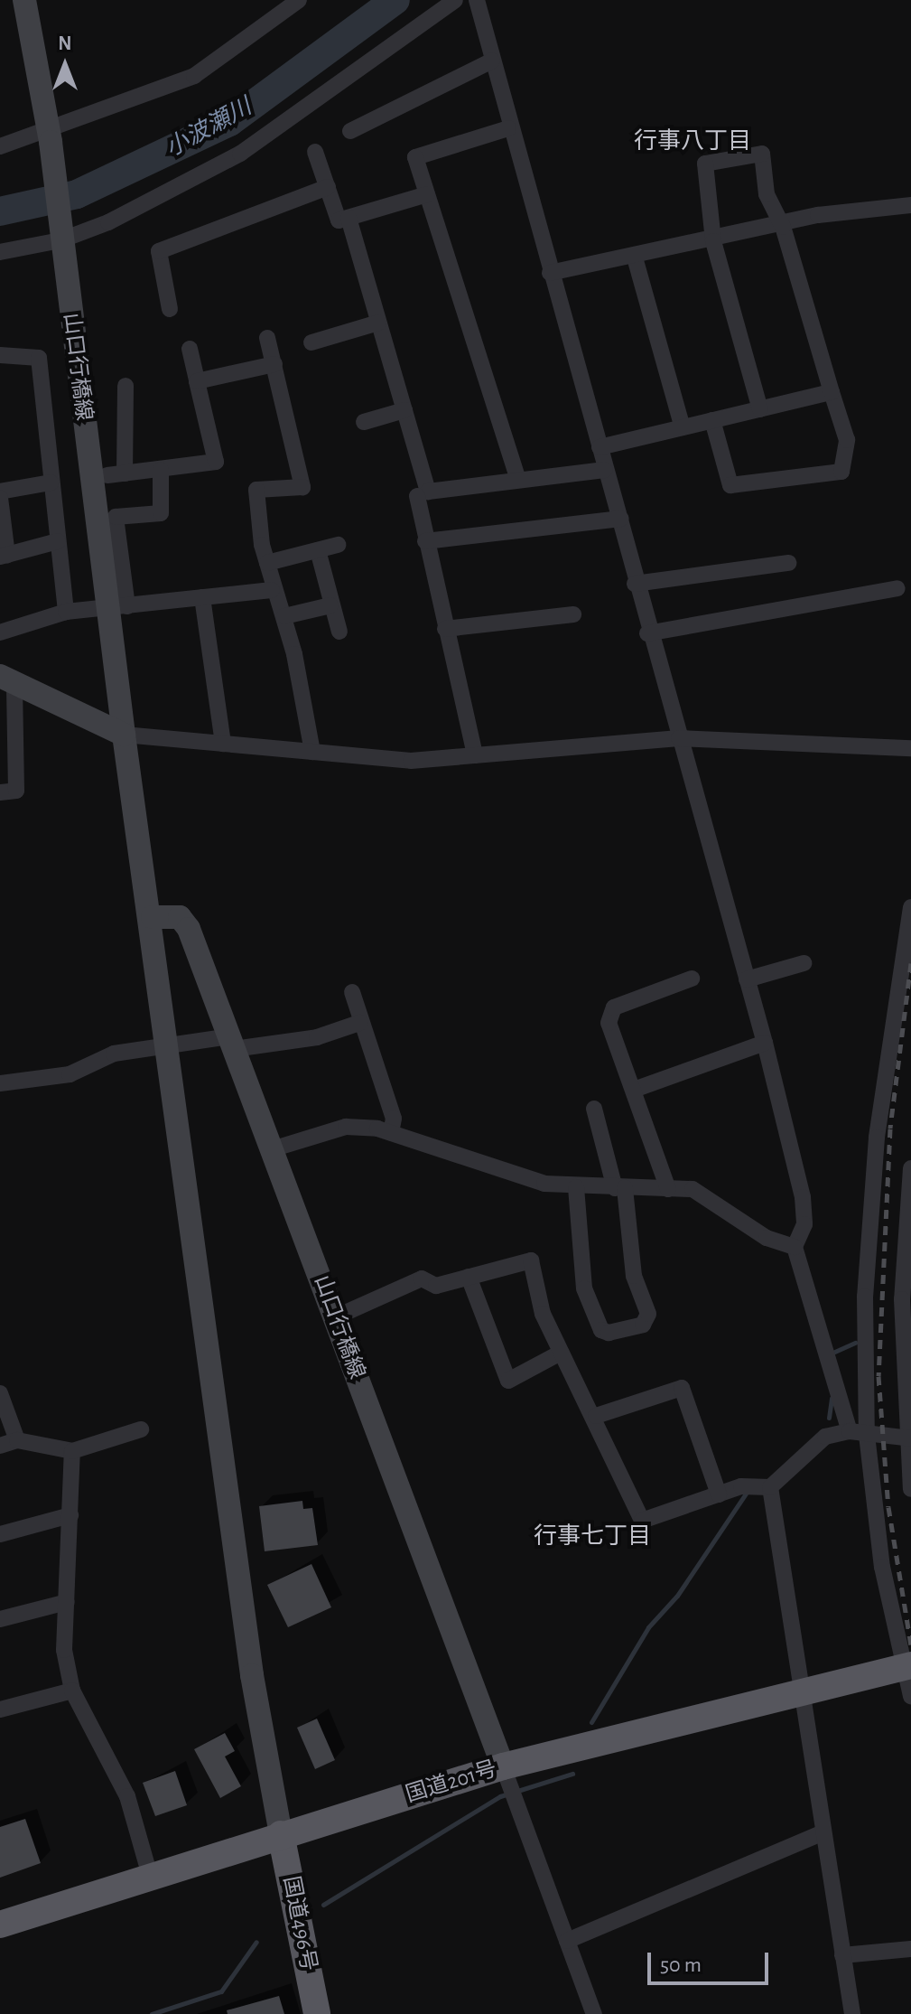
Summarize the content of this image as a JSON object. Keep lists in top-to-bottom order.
{
  "streets": {
    "highway": ["国道201号", "国道496号"],
    "main road": ["山口行橋線"]
  },
  "crossings": [
    ["山口行橋線", "国道201号"],
    ["山口行橋線", "国道496号"],
    ["国道201号", "国道496号"]
  ],
  "districts": ["行事八丁目", "行事七丁目"],
  "water": ["小波瀬川"],
  "scale_bar": "50 m",
  "north": "top"
}
